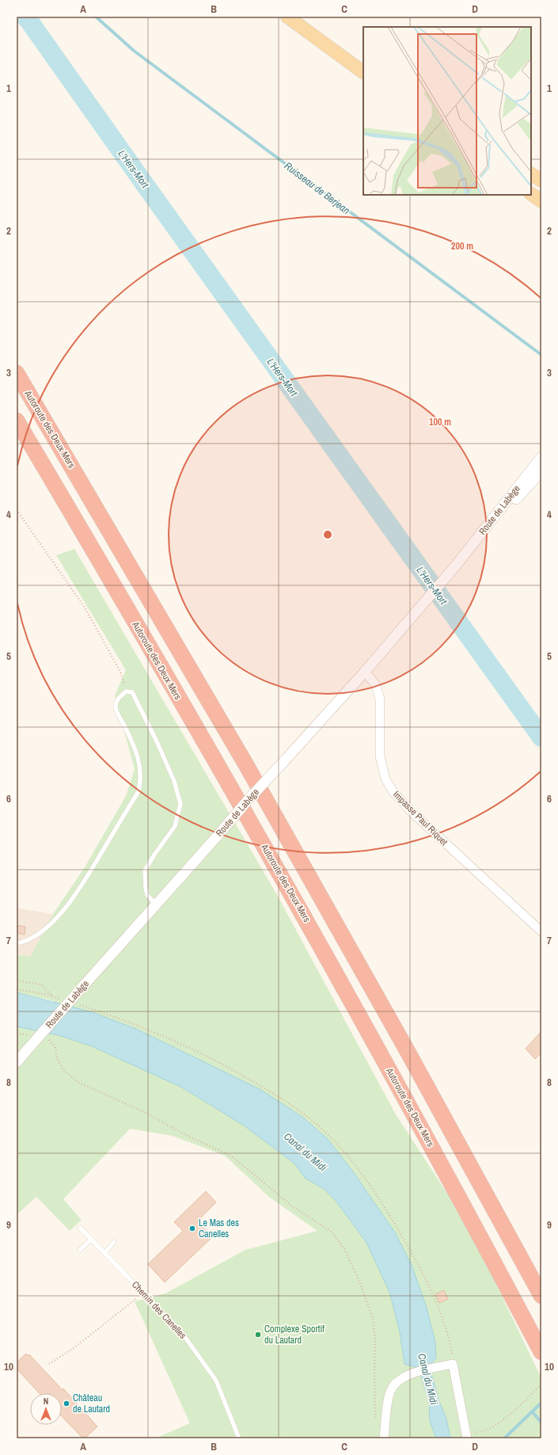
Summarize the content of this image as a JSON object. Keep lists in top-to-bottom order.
{
  "streets": {
    "highway": ["Autoroute des Deux Mers"],
    "street": ["Route de Labège", "Impasse Paul Riquet"],
    "lane": ["Chemin des Canelles"]
  },
  "crossings": [
    ["Route de Labège", "Impasse Paul Riquet"]
  ],
  "water": ["L'Hers-Mort", "Ruisseau de Berjean", "Canal du Midi"],
  "places": ["Le Mas des Canelles", "Complexe Sportif du Lautard", "Château de Lautard"],
  "north": "top",
  "grid": {
    "columns": [
      "A",
      "B",
      "C",
      "D"
    ],
    "rows": [
      "1",
      "2",
      "3",
      "4",
      "5",
      "6",
      "7",
      "8",
      "9",
      "10"
    ]
  },
  "rings": ["200 m", "100 m"]
}
